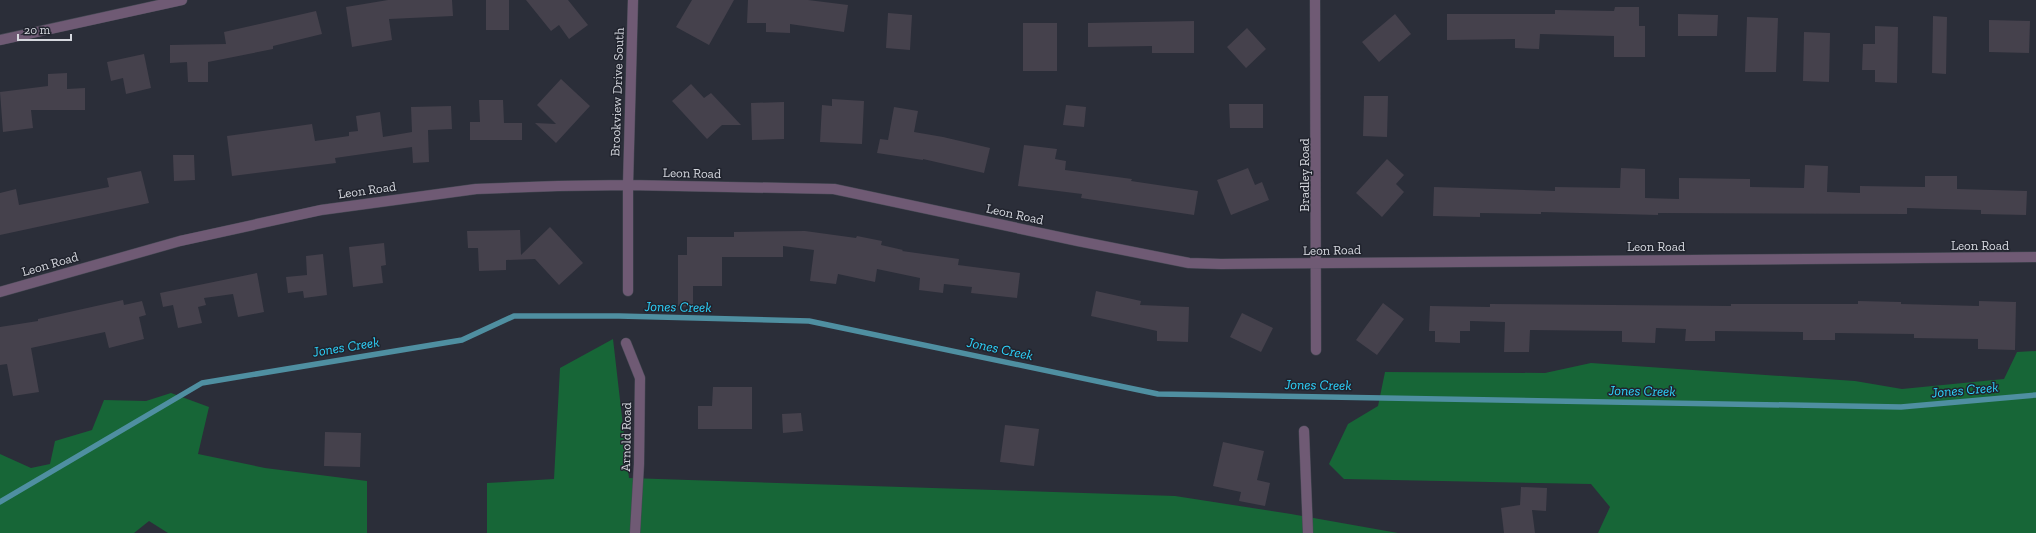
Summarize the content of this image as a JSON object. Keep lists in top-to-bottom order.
{
  "streets": {
    "street": [
      "Brookview Drive South",
      "Leon Road",
      "Bradley Road",
      "Arnold Road"
    ]
  },
  "crossings": [
    ["Brookview Drive South", "Leon Road"],
    ["Leon Road", "Bradley Road"]
  ],
  "water": ["Jones Creek"],
  "scale_bar": "20 m"
}
